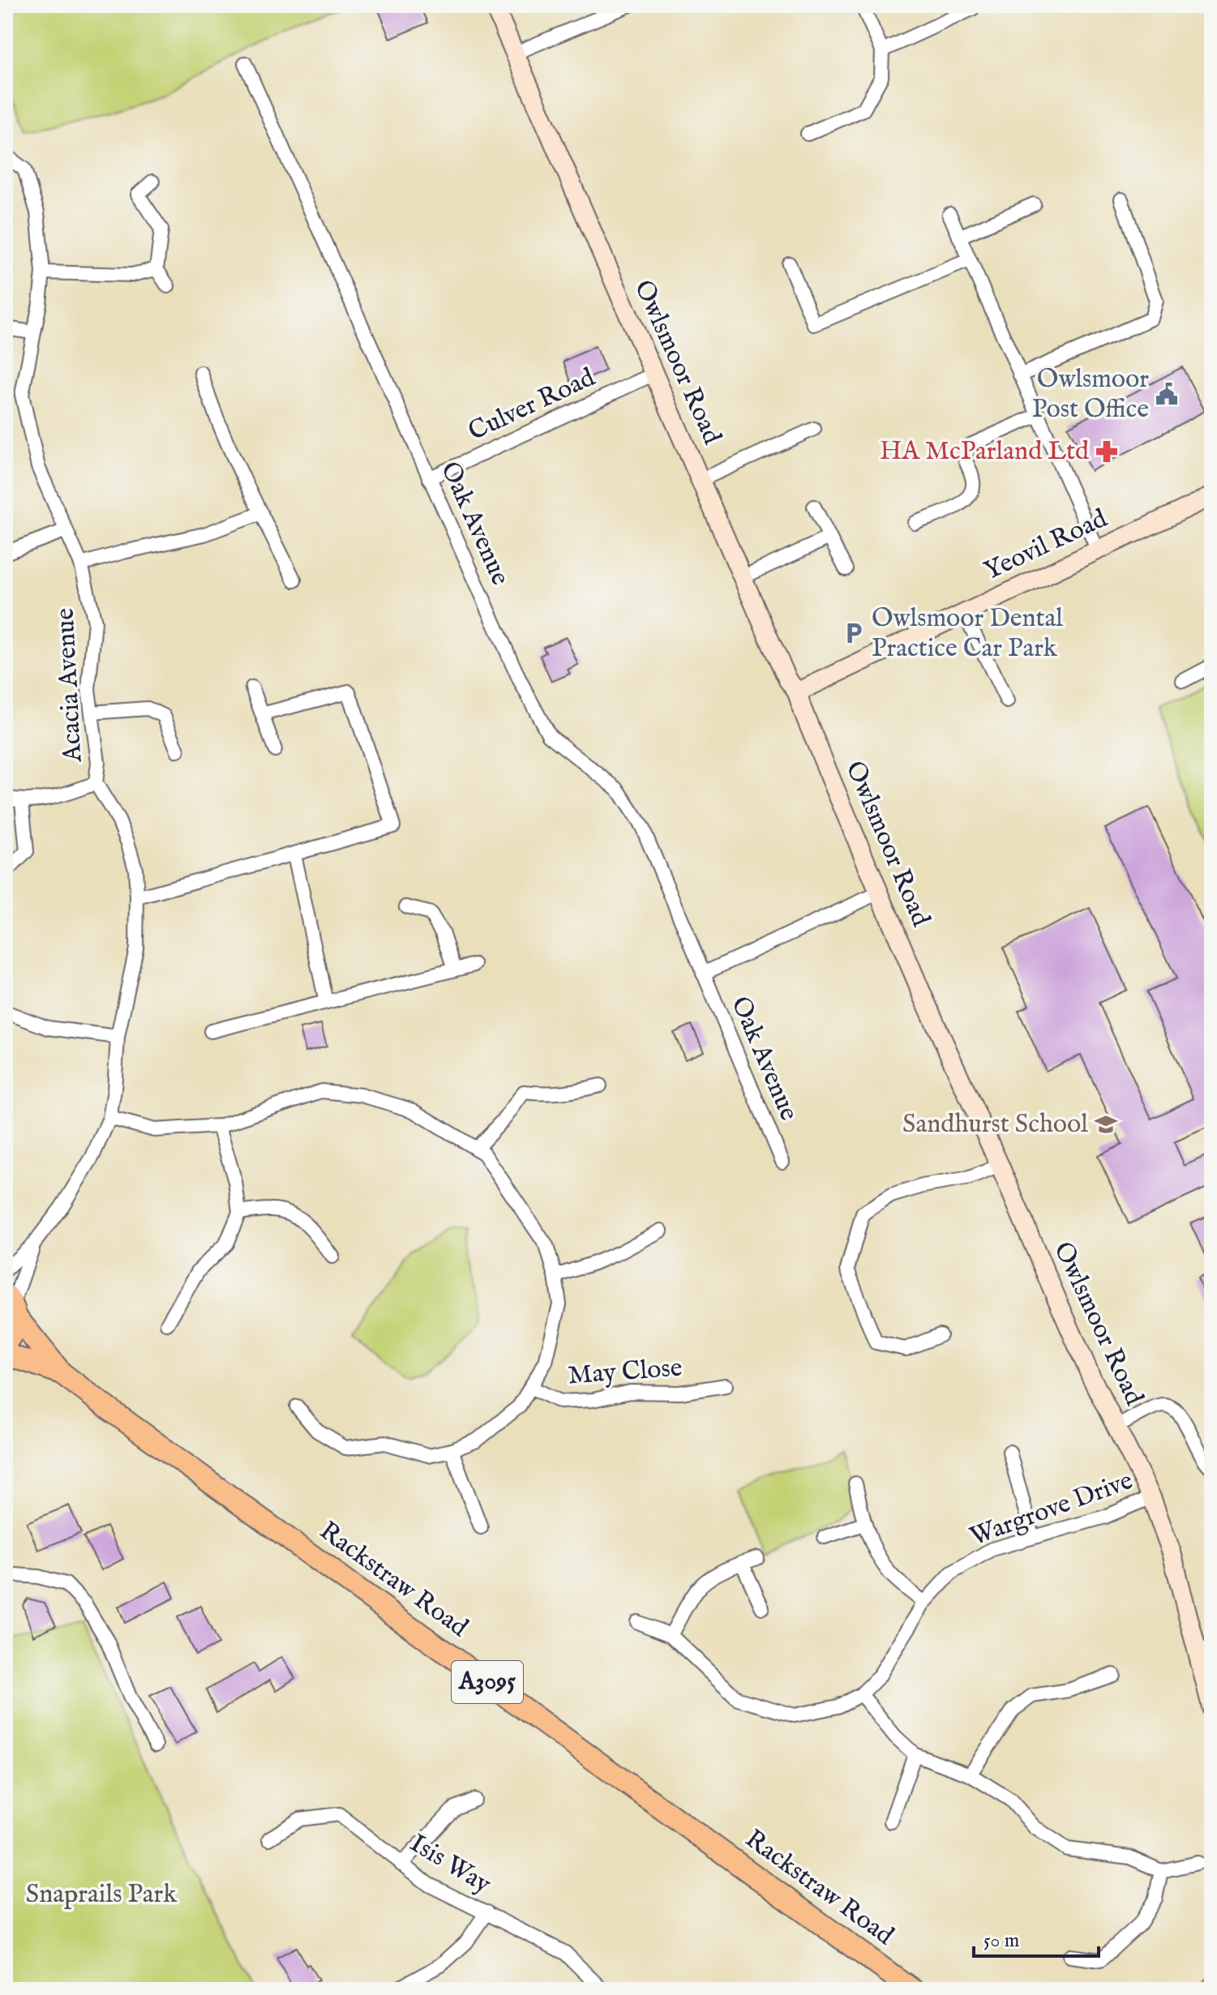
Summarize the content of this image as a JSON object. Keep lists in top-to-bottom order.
{
  "streets": {
    "main road": ["Rackstraw Road", "A3095"],
    "street": [
      "Owlsmoor Road",
      "Culver Road",
      "Oak Avenue",
      "Yeovil Road",
      "Acacia Avenue",
      "May Close",
      "Wargrove Drive",
      "Isis Way"
    ]
  },
  "crossings": [
    ["Owlsmoor Road", "Culver Road"],
    ["Owlsmoor Road", "Oak Avenue"],
    ["Owlsmoor Road", "Yeovil Road"],
    ["Owlsmoor Road", "Wargrove Drive"],
    ["Culver Road", "Oak Avenue"],
    ["Acacia Avenue", "Rackstraw Road"]
  ],
  "parks": ["Snaprails Park"],
  "places": {
    "public building": ["Owlsmoor Post Office"],
    "pharmacy": ["HA McParland Ltd"],
    "parking": ["Owlsmoor Dental Practice Car Park"],
    "school or university": ["Sandhurst School"]
  },
  "scale_bar": "50 m"
}
